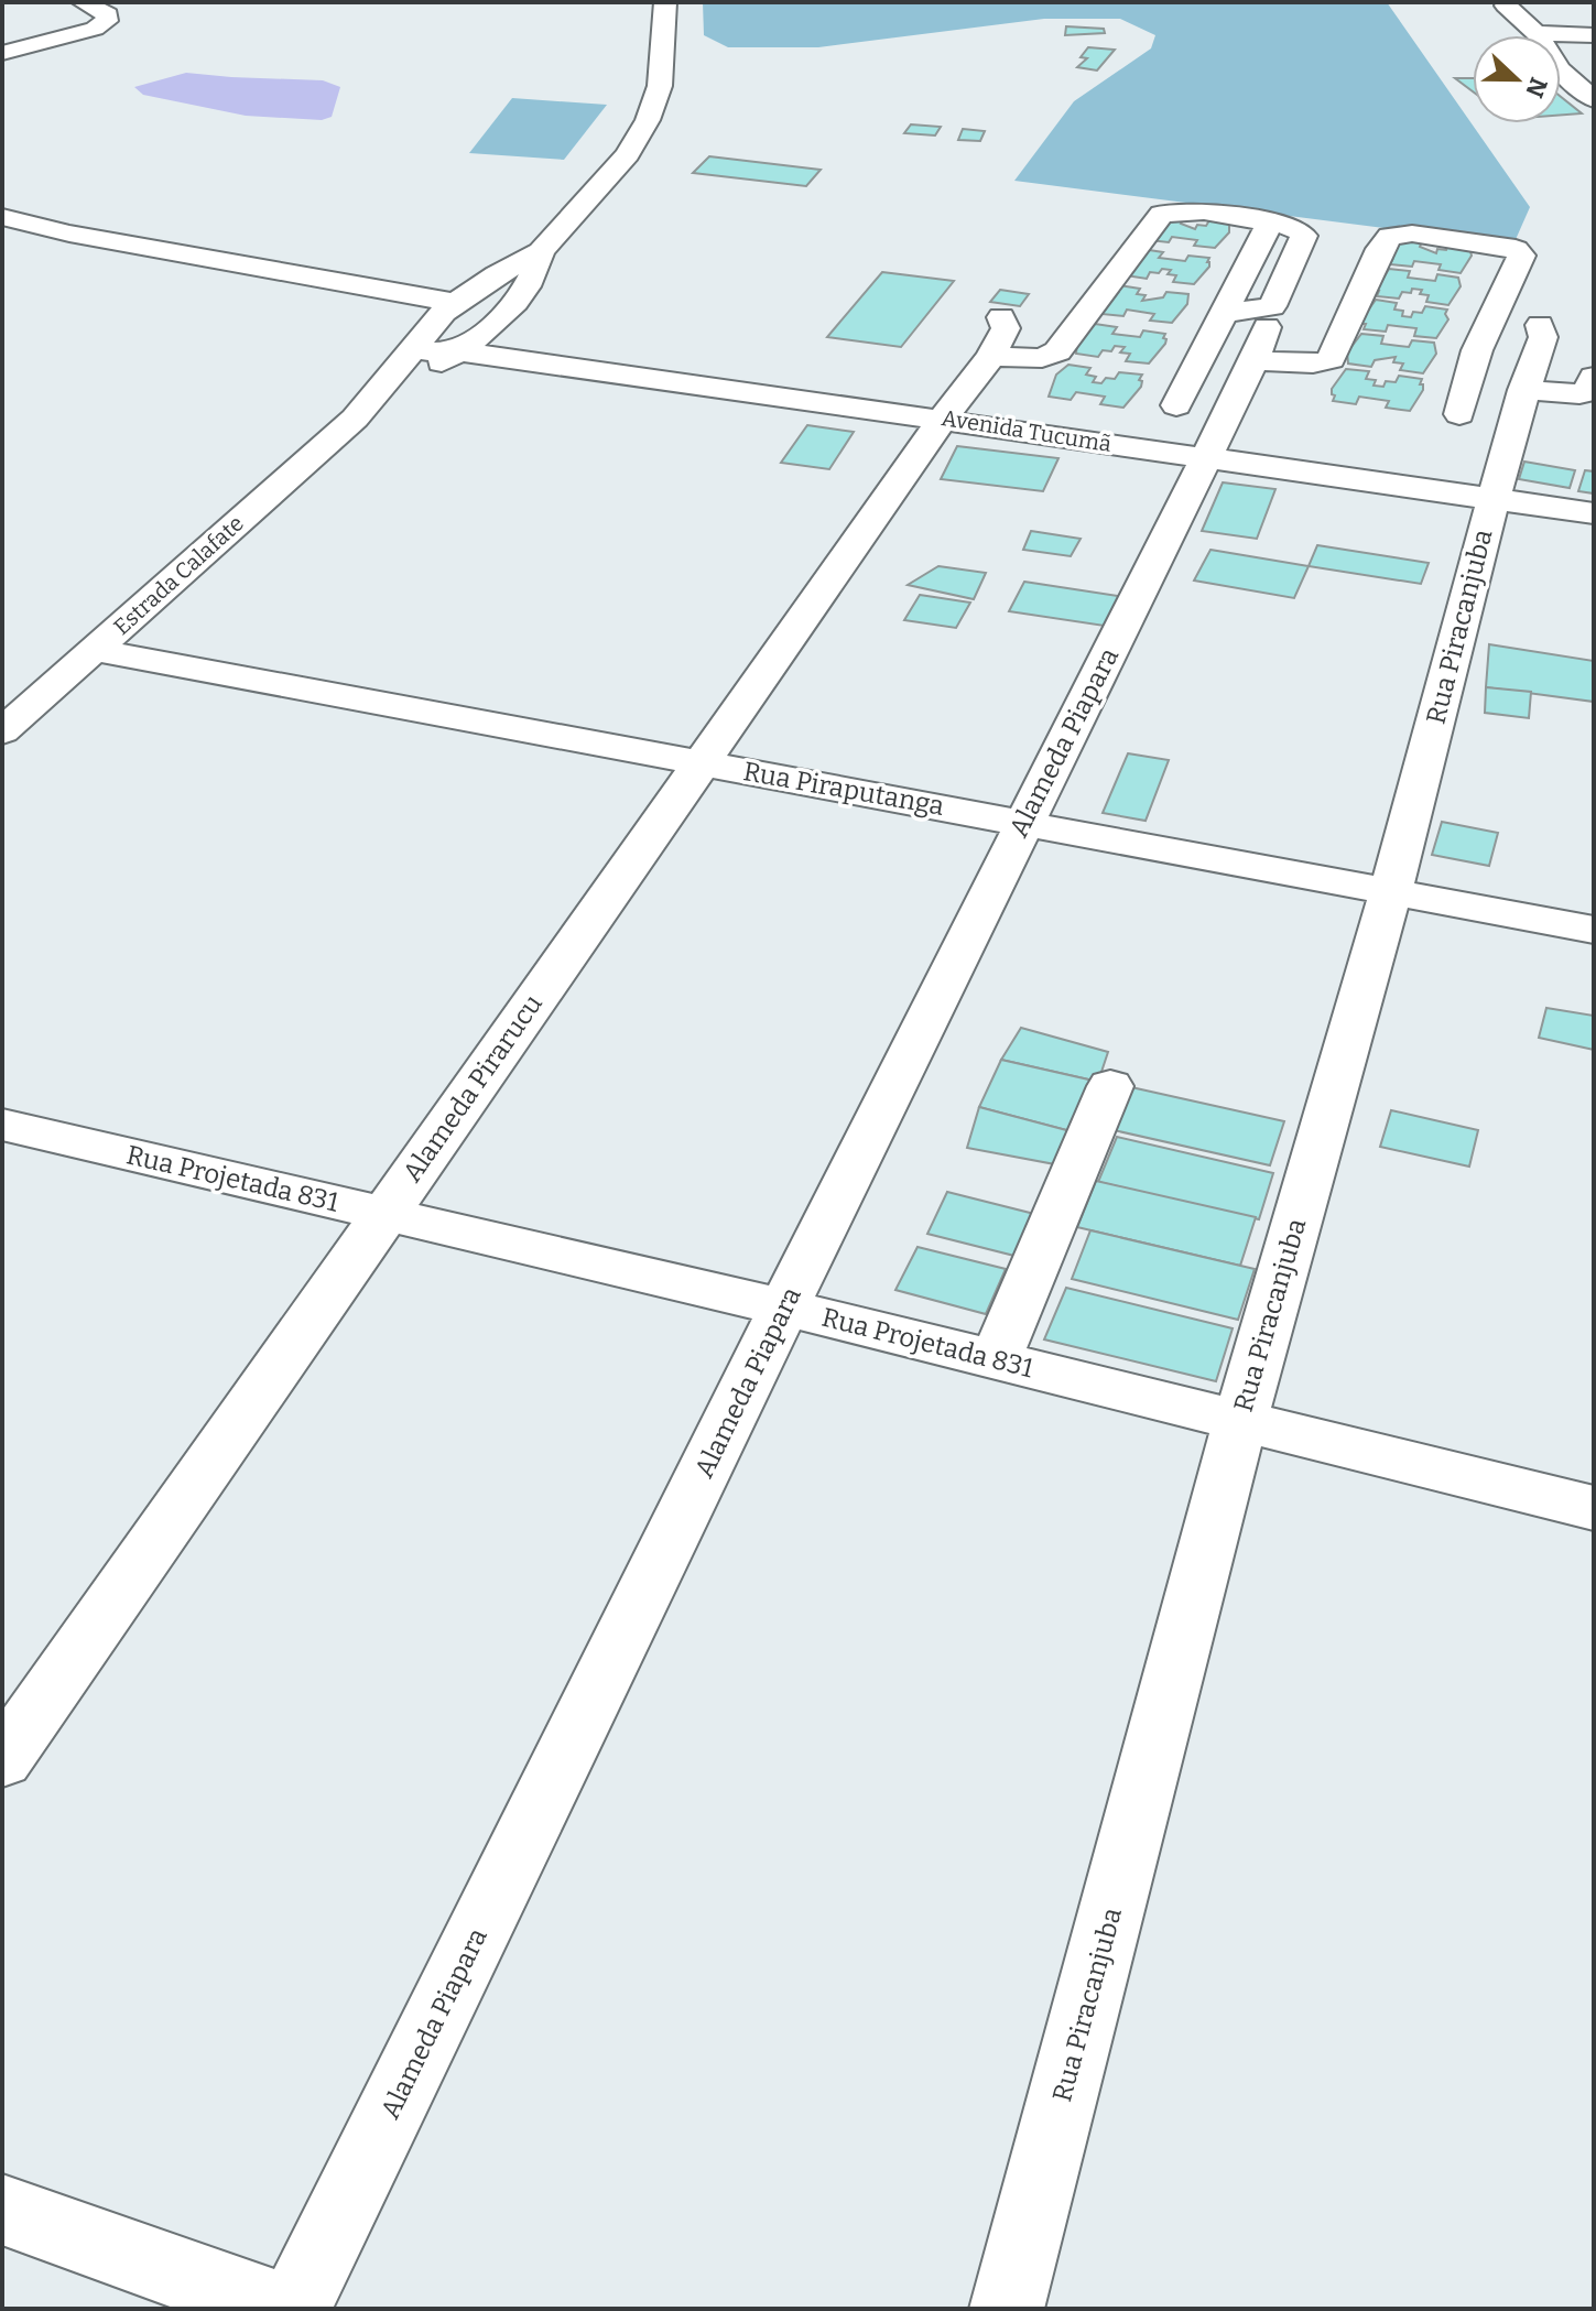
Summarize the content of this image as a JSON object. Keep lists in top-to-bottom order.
{
  "streets": {
    "street": [
      "Avenida Tucumã",
      "Estrada Calafate",
      "Rua Piracanjuba",
      "Alameda Piapara",
      "Rua Piraputanga",
      "Alameda Pirarucu",
      "Rua Projetada 831"
    ]
  },
  "crossings": [
    ["Avenida Tucumã", "Estrada Calafate"],
    ["Avenida Tucumã", "Rua Piracanjuba"],
    ["Avenida Tucumã", "Alameda Piapara"],
    ["Avenida Tucumã", "Alameda Pirarucu"],
    ["Estrada Calafate", "Rua Piraputanga"],
    ["Rua Piracanjuba", "Rua Piraputanga"],
    ["Rua Piracanjuba", "Rua Projetada 831"],
    ["Alameda Piapara", "Rua Piraputanga"],
    ["Alameda Piapara", "Rua Projetada 831"],
    ["Rua Piraputanga", "Alameda Pirarucu"],
    ["Alameda Pirarucu", "Rua Projetada 831"]
  ],
  "north": "right"
}
